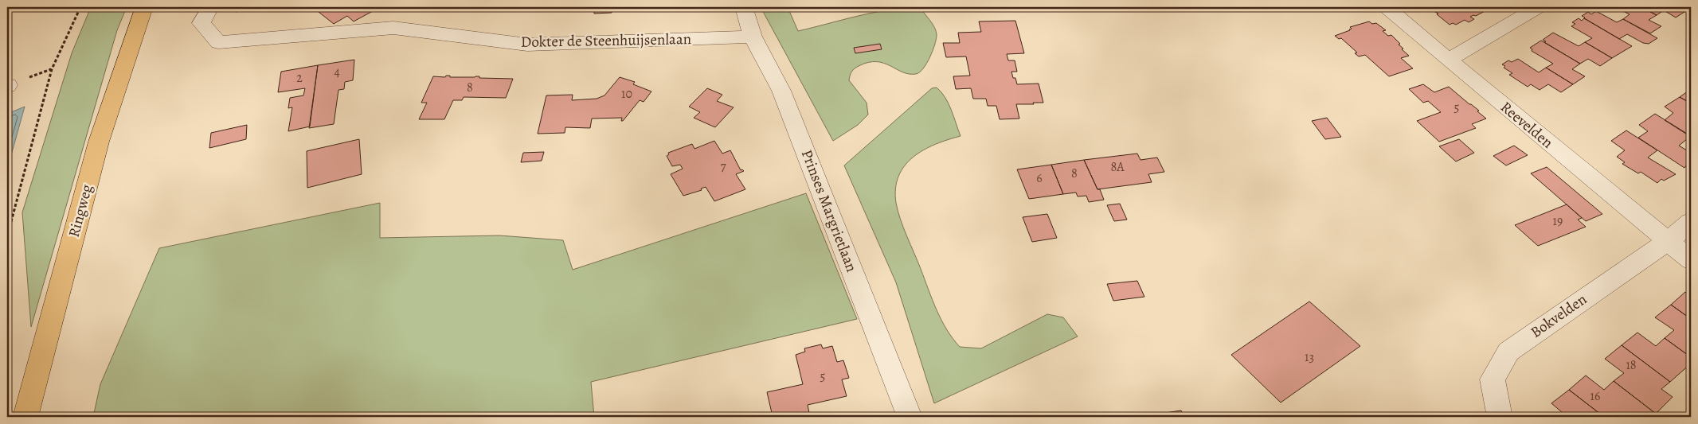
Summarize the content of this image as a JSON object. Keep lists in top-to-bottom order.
{
  "streets": {
    "main road": ["Ringweg"],
    "street": [
      "Dokter de Steenhuijsenlaan",
      "Reevelden",
      "Prinses Margrietlaan",
      "Bokvelden"
    ]
  },
  "crossings": [
    ["Dokter de Steenhuijsenlaan", "Prinses Margrietlaan"],
    ["Reevelden", "Bokvelden"]
  ],
  "house_numbers": [
    "4",
    "2",
    "8",
    "10",
    "5",
    "7",
    "8A",
    "8",
    "6",
    "19",
    "13",
    "18",
    "5",
    "16"
  ]
}
